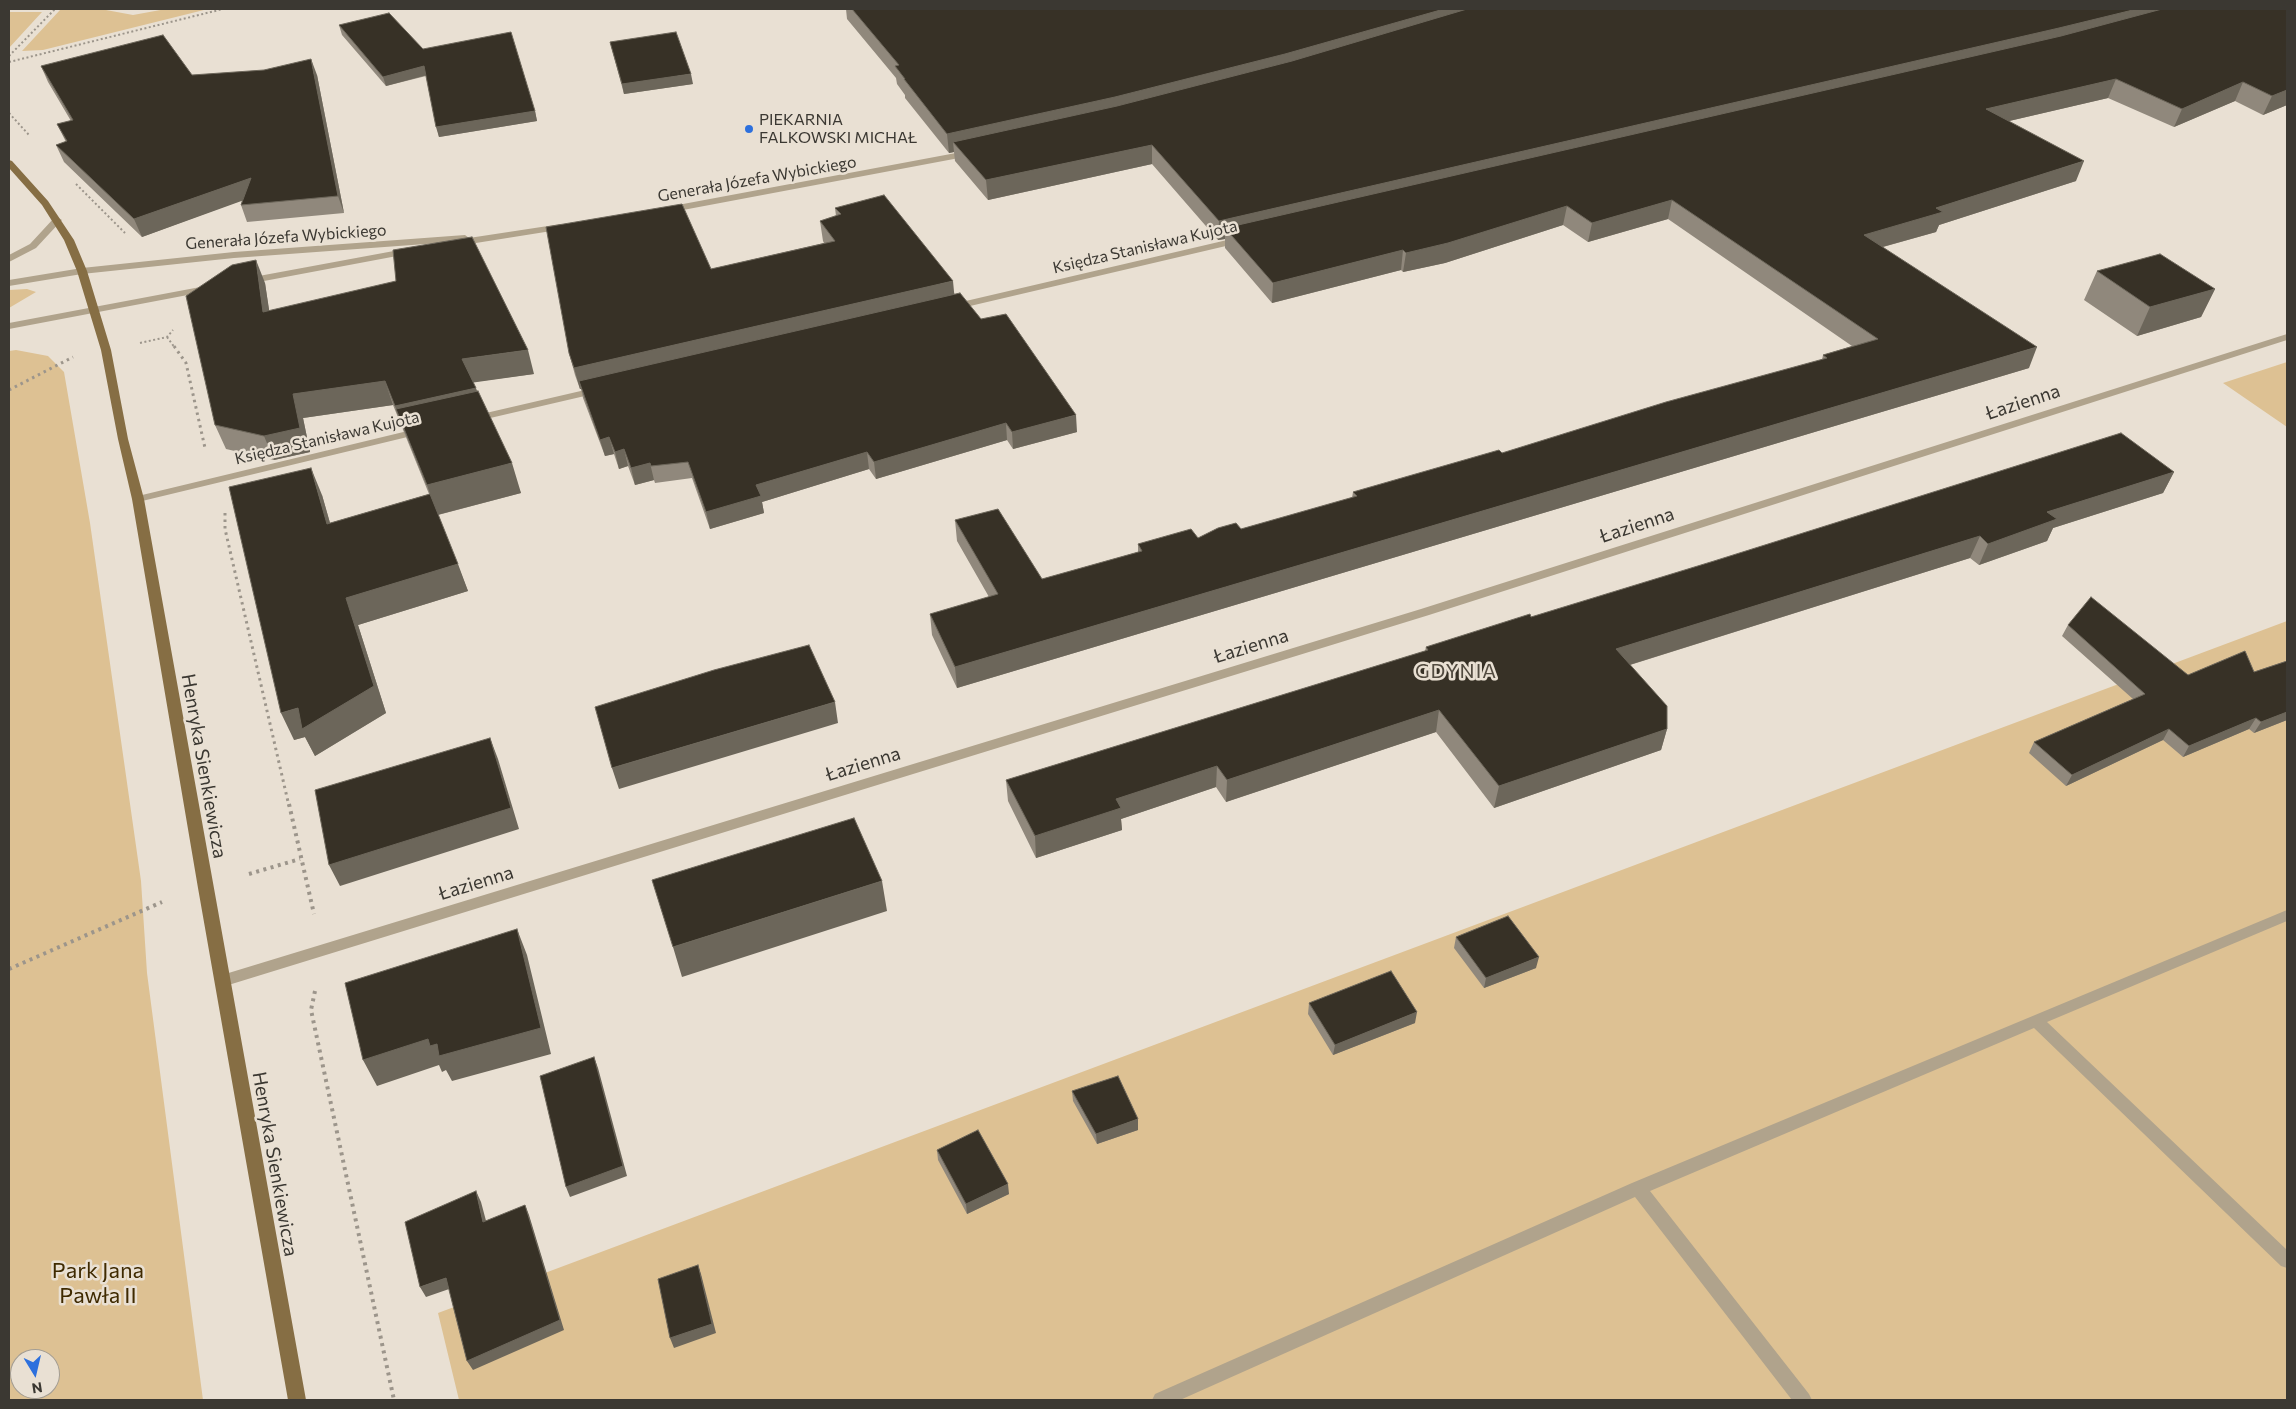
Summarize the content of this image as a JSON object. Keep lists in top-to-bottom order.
{
  "streets": {
    "main road": ["Henryka Sienkiewicza"],
    "street": ["Generała Józefa Wybickiego", "Księdza Stanisława Kujota", "Łazienna"]
  },
  "crossings": [
    ["Generała Józefa Wybickiego", "Henryka Sienkiewicza"],
    ["Księdza Stanisława Kujota", "Henryka Sienkiewicza"],
    ["Łazienna", "Henryka Sienkiewicza"]
  ],
  "districts": ["GDYNIA"],
  "parks": ["Park Jana Pawła II"],
  "places": ["PIEKARNIA FALKOWSKI MICHAŁ"],
  "north": "bottom"
}
